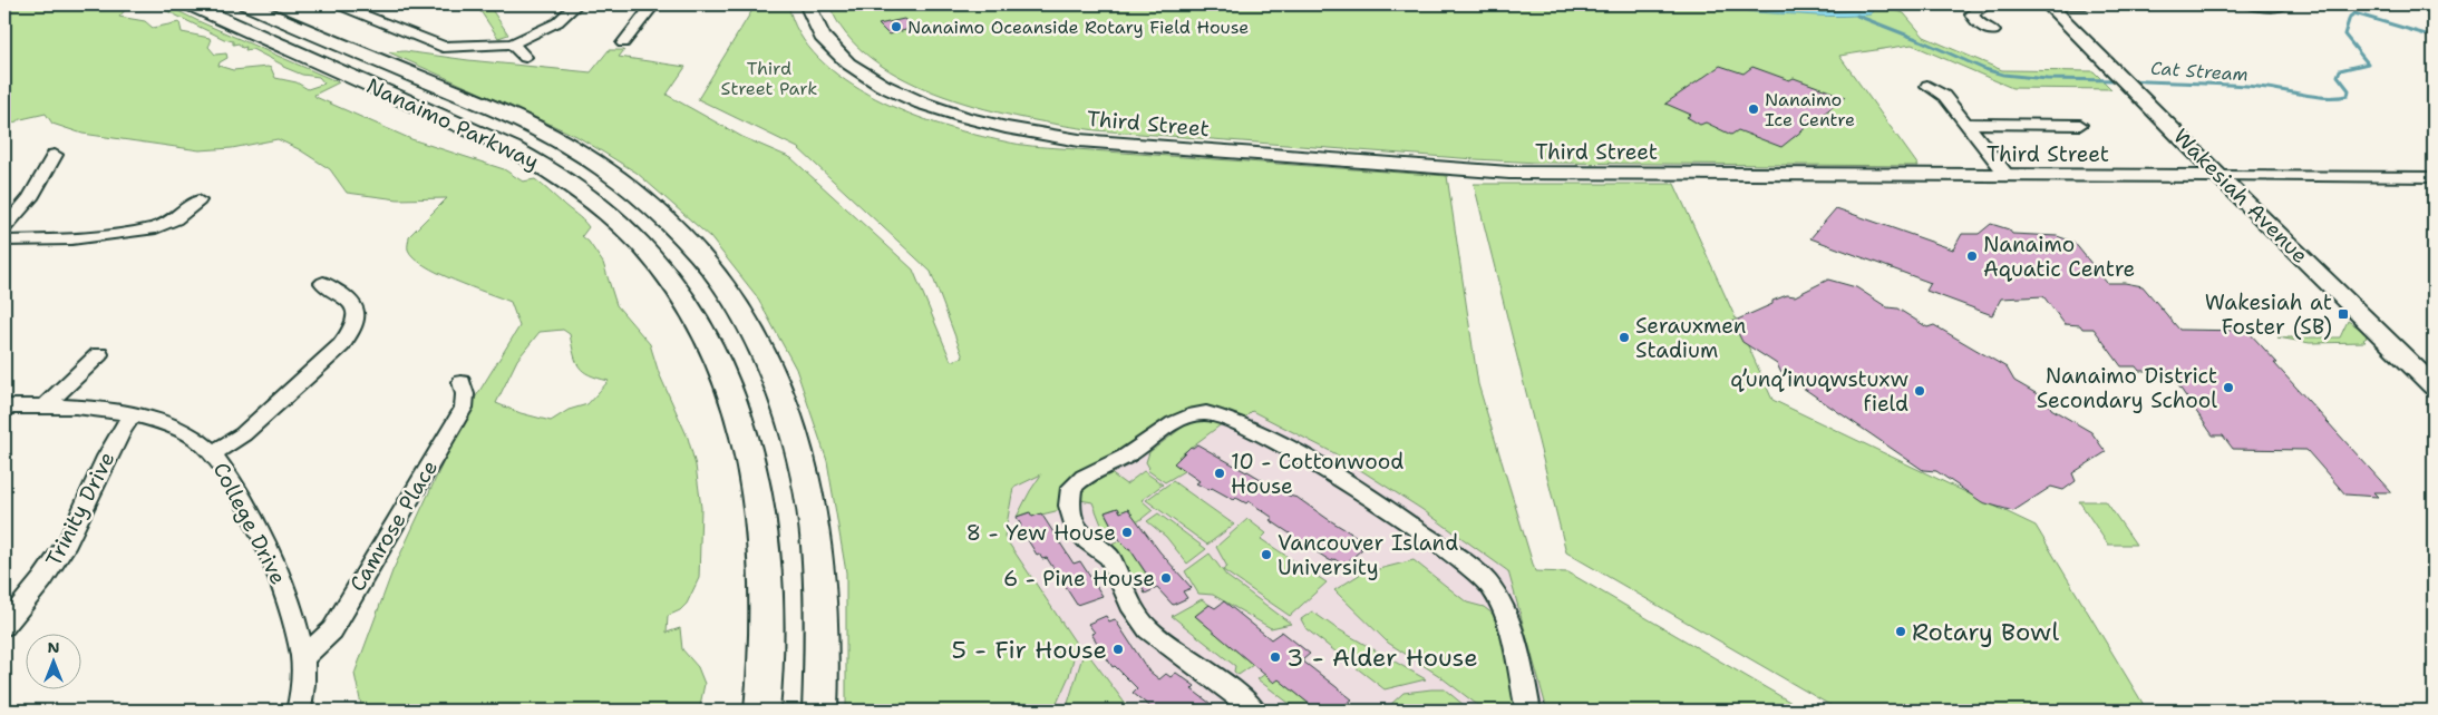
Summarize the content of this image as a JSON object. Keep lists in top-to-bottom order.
{
  "streets": {
    "highway": ["Nanaimo Parkway"],
    "main road": ["Third Street", "Wakesiah Avenue"],
    "street": ["Trinity Drive", "College Drive", "Camrose Place"]
  },
  "crossings": [
    ["Third Street", "Wakesiah Avenue"],
    ["Trinity Drive", "College Drive"],
    ["College Drive", "Camrose Place"]
  ],
  "water": ["Cat Stream"],
  "parks": ["Third Street Park"],
  "places": {
    "other": [
      "Nanaimo Oceanside Rotary Field House",
      "Nanaimo Ice Centre",
      "Nanaimo Aquatic Centre",
      "Serauxmen Stadium",
      "Nanaimo District Secondary School",
      "q’unq’inuqwstuxw field",
      "10 - Cottonwood House",
      "8 - Yew House",
      "Vancouver Island University",
      "6 - Pine House",
      "Rotary Bowl",
      "5 - Fir House",
      "3 - Alder House"
    ],
    "transit": ["Wakesiah at Foster (SB)"]
  },
  "north": "top"
}
